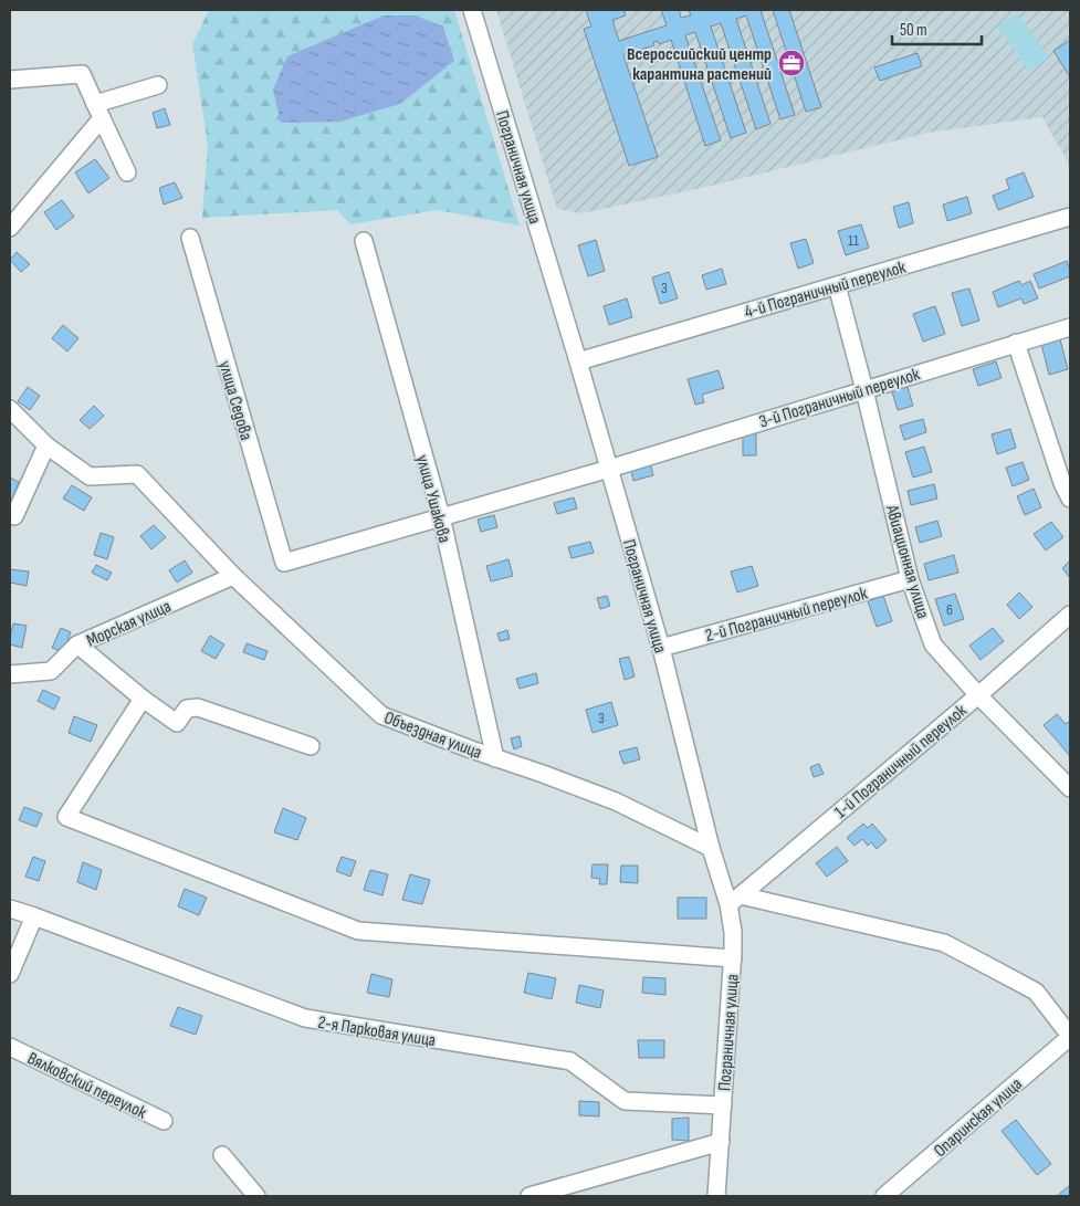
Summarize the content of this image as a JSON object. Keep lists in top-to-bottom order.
{
  "streets": {
    "street": [
      "Пограничная улица",
      "4-й Пограничный переулок",
      "3-й Пограничный переулок",
      "улица Седова",
      "улица Ушакова",
      "Авиационная улица",
      "2-й Пограничный переулок",
      "Морская улица",
      "Объездная улица",
      "1-й Пограничный переулок",
      "2-я Парковая улица",
      "Вялковский переулок",
      "Опаринская улица"
    ]
  },
  "crossings": [
    ["Пограничная улица", "4-й Пограничный переулок"],
    ["Пограничная улица", "3-й Пограничный переулок"],
    ["Пограничная улица", "2-й Пограничный переулок"],
    ["Пограничная улица", "Объездная улица"],
    ["Пограничная улица", "1-й Пограничный переулок"],
    ["Пограничная улица", "2-я Парковая улица"],
    ["4-й Пограничный переулок", "Авиационная улица"],
    ["3-й Пограничный переулок", "Авиационная улица"],
    ["улица Седова", "улица Ушакова"],
    ["улица Ушакова", "Объездная улица"],
    ["Авиационная улица", "2-й Пограничный переулок"],
    ["Авиационная улица", "1-й Пограничный переулок"],
    ["Морская улица", "Объездная улица"]
  ],
  "places": {
    "office": ["Всероссийский центр карантина растений"]
  },
  "house_numbers": [
    "11",
    "3",
    "6",
    "3"
  ],
  "scale_bar": "50 m"
}
